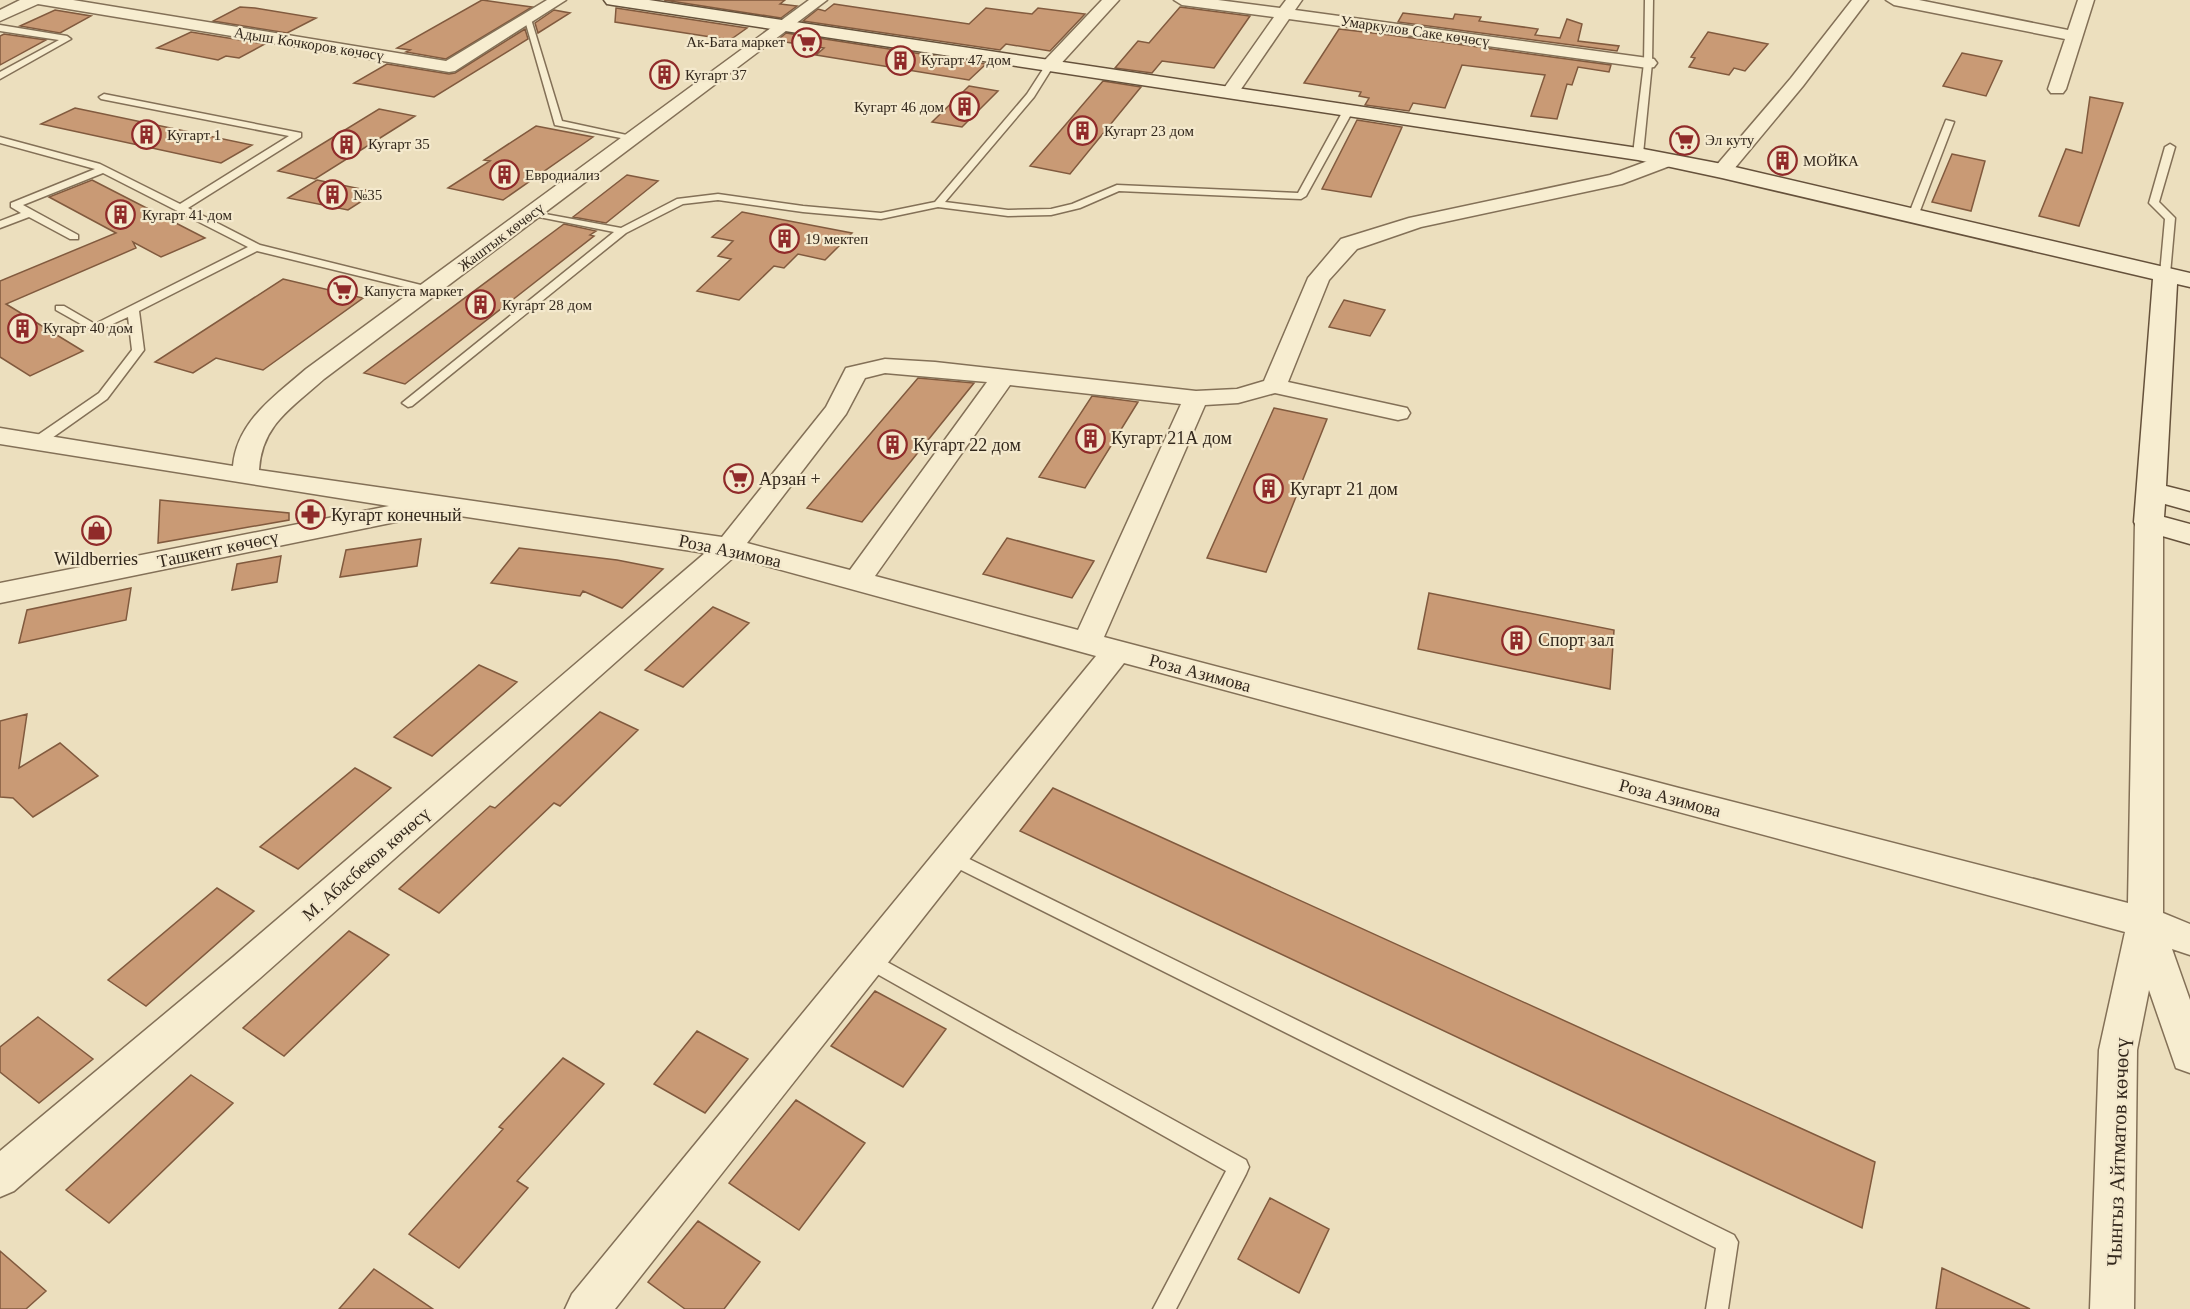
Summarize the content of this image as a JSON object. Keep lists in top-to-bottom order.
{
  "streets": {
    "street": [
      "Умаркулов Саке көчөсү",
      "Адыш Кочкоров көчөсү",
      "Жаштык көчөсү",
      "Ташкент көчөсү",
      "Роза Азимова",
      "М. Абасбеков көчөсү",
      "Чынгыз Айтматов көчөсү"
    ]
  },
  "crossings": [
    ["Жаштык көчөсү", "Роза Азимова"],
    ["Ташкент көчөсү", "Роза Азимова"],
    ["Роза Азимова", "М. Абасбеков көчөсү"],
    ["Роза Азимова", "Чынгыз Айтматов көчөсү"]
  ],
  "places": {
    "supermarket": [
      "Ак-Бата маркет",
      "Эл куту",
      "Капуста маркет",
      "Арзан +"
    ],
    "building": [
      "Кугарт 47 дом",
      "Кугарт 37",
      "Кугарт 46 дом",
      "Кугарт 23 дом",
      "Кугарт 1",
      "Кугарт 35",
      "МОЙКА",
      "Евродиализ",
      "№35",
      "Кугарт 41 дом",
      "19 мектеп",
      "Кугарт 28 дом",
      "Кугарт 40 дом",
      "Кугарт 21А дом",
      "Кугарт 22 дом",
      "Кугарт 21 дом",
      "Спорт зал"
    ],
    "pharmacy": ["Кугарт конечный"],
    "shop": ["Wildberries"]
  }
}
